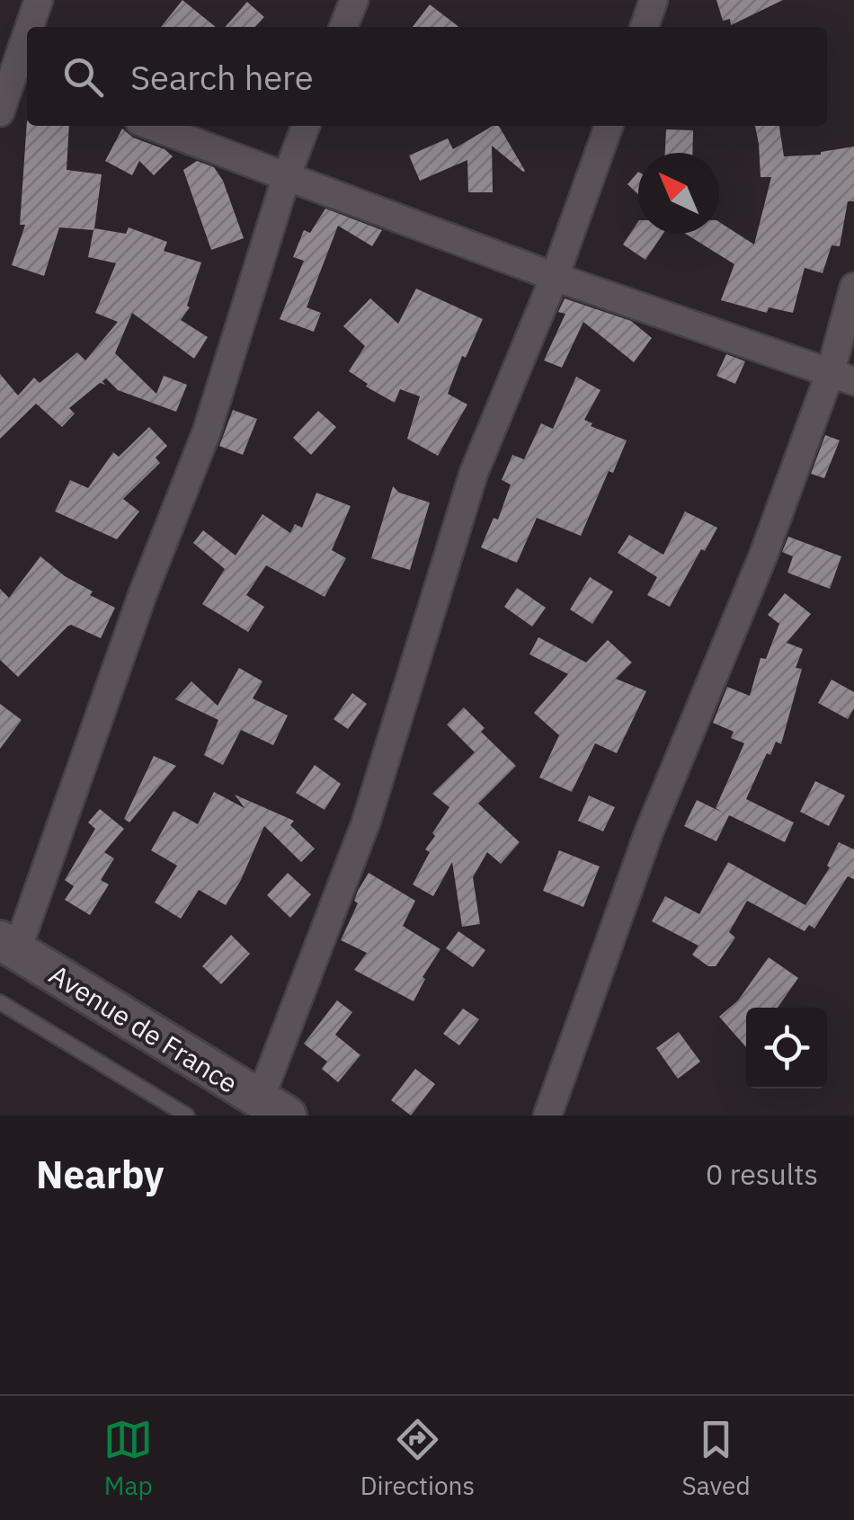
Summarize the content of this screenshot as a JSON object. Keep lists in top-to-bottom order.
{
  "streets": {
    "main road": ["Avenue de France"]
  },
  "north": "top left",
  "page": {
    "search": "Search here",
    "heading": ["Nearby", "0 results"],
    "nav": ["Map", "Directions", "Saved"]
  }
}
